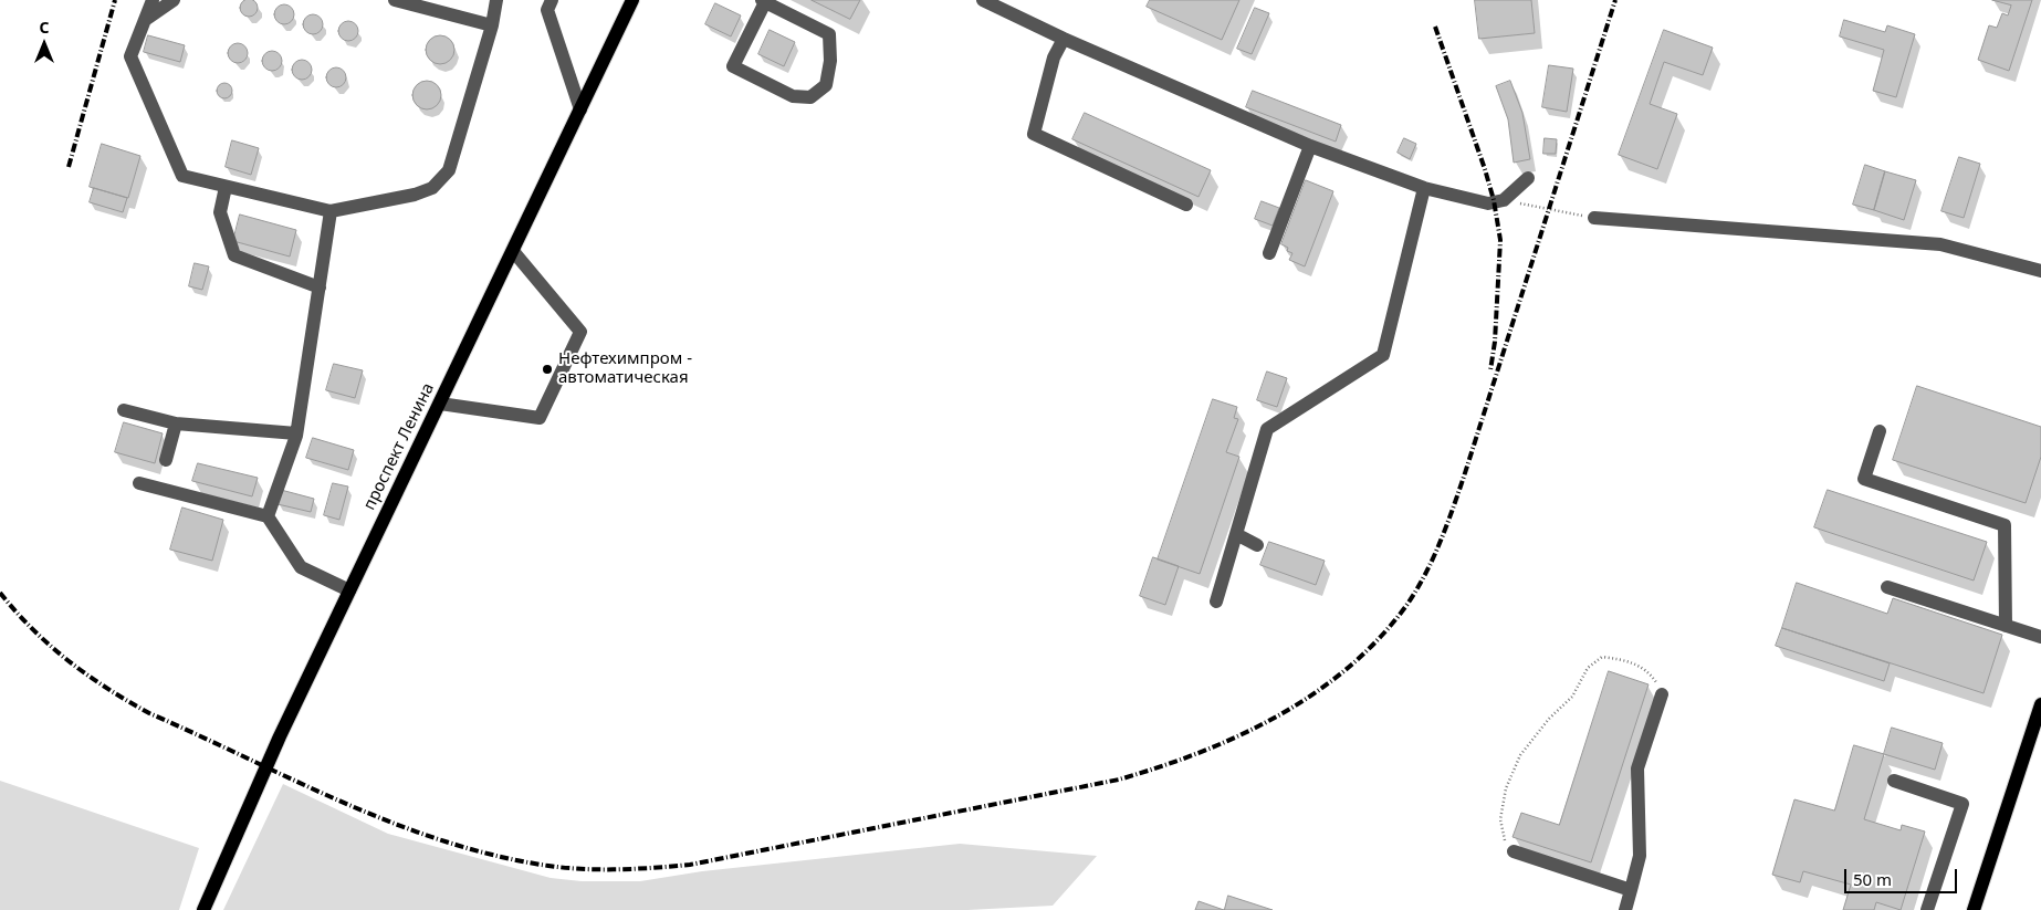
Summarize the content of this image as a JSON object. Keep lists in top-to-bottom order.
{
  "streets": {
    "main road": ["проспект Ленина"]
  },
  "places": ["Нефтехимпром - автоматическая"],
  "scale_bar": "50 m",
  "north": "top"
}
